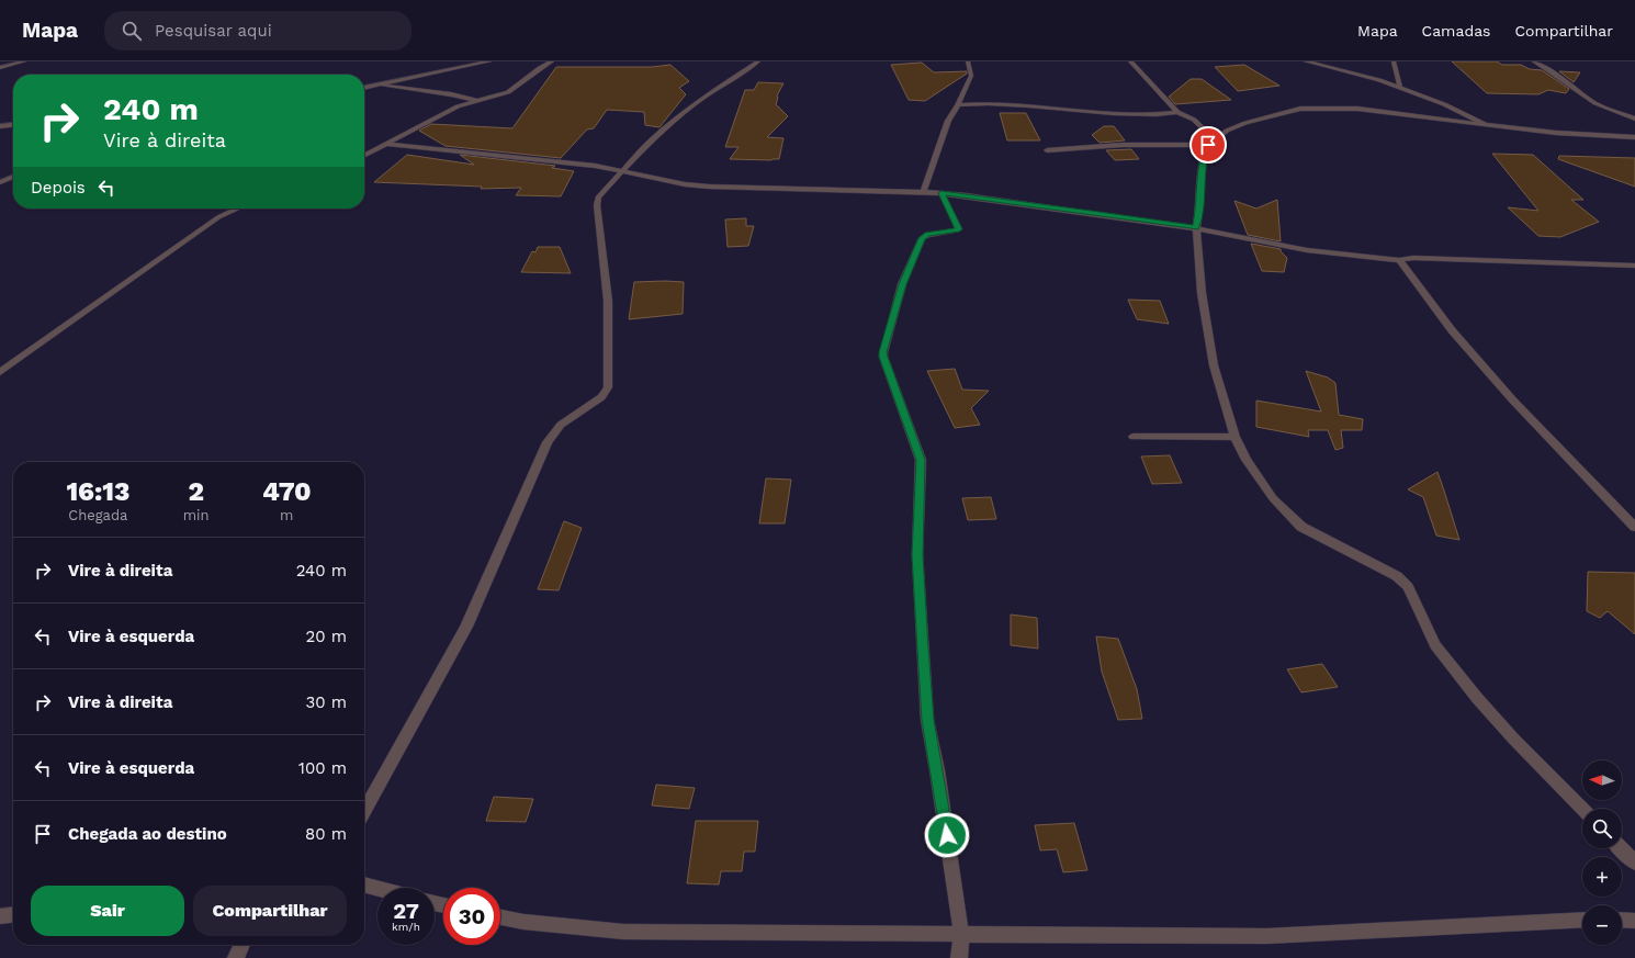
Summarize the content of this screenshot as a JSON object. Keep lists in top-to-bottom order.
{
  "north": "left",
  "page": {
    "header": "Mapa",
    "search": "Pesquisar aqui",
    "nav": ["Mapa", "Camadas", "Compartilhar"],
    "turn": ["240 m", "Vire à direita"],
    "then": "Depois",
    "eta": [
      "16:13",
      "Chegada",
      "2",
      "min",
      "470",
      "m"
    ],
    "list": [
      {
        "name": "Vire à direita",
        "value": "240 m"
      },
      {
        "name": "Vire à esquerda",
        "value": "20 m"
      },
      {
        "name": "Vire à direita",
        "value": "30 m"
      },
      {
        "name": "Vire à esquerda",
        "value": "100 m"
      },
      {
        "name": "Chegada ao destino",
        "value": "80 m"
      }
    ],
    "map_buttons": ["+", "−"],
    "buttons": ["Sair", "Compartilhar"],
    "speed": "27 km/h",
    "limit": "30"
  }
}
